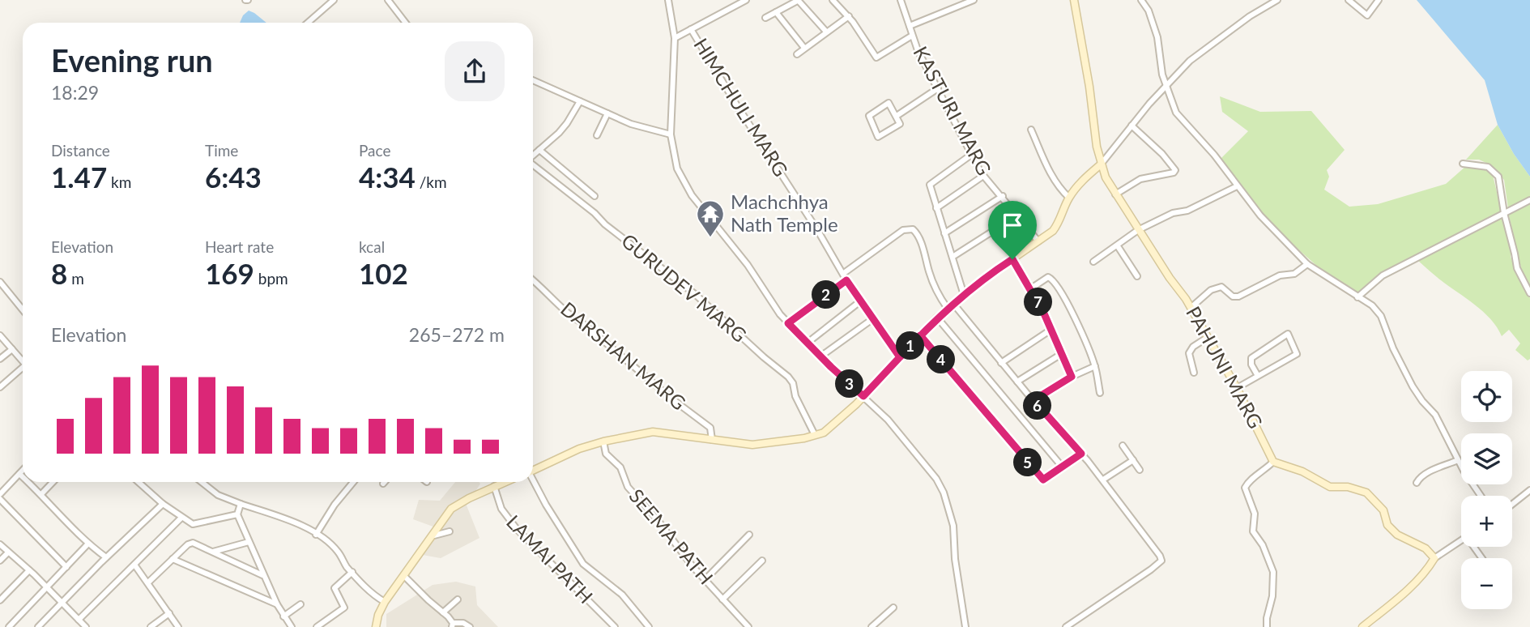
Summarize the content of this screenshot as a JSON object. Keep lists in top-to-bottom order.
{
  "streets": {
    "street": [
      "HIMCHULI MARG",
      "KASTURI MARG",
      "GURUDEV MARG",
      "DARSHAN MARG",
      "PAHUNI MARG",
      "SEEMA PATH",
      "LAMAI PATH"
    ]
  },
  "places": {
    "temple": ["Machchhya Nath Temple"]
  },
  "page": {
    "heading": ["Evening run", "18:29"],
    "stats": [
      ["Distance", "1.47 km"],
      ["Time", "6:43"],
      ["Pace", "4:34 /km"],
      ["Elevation", "8 m"],
      ["Heart rate", "169 bpm"],
      ["kcal", "102"]
    ],
    "pins": [
      "2",
      "7",
      "1",
      "4",
      "3",
      "6",
      "5"
    ],
    "chart": ["Elevation", "265–272 m"],
    "map_buttons": ["+", "−"]
  }
}
